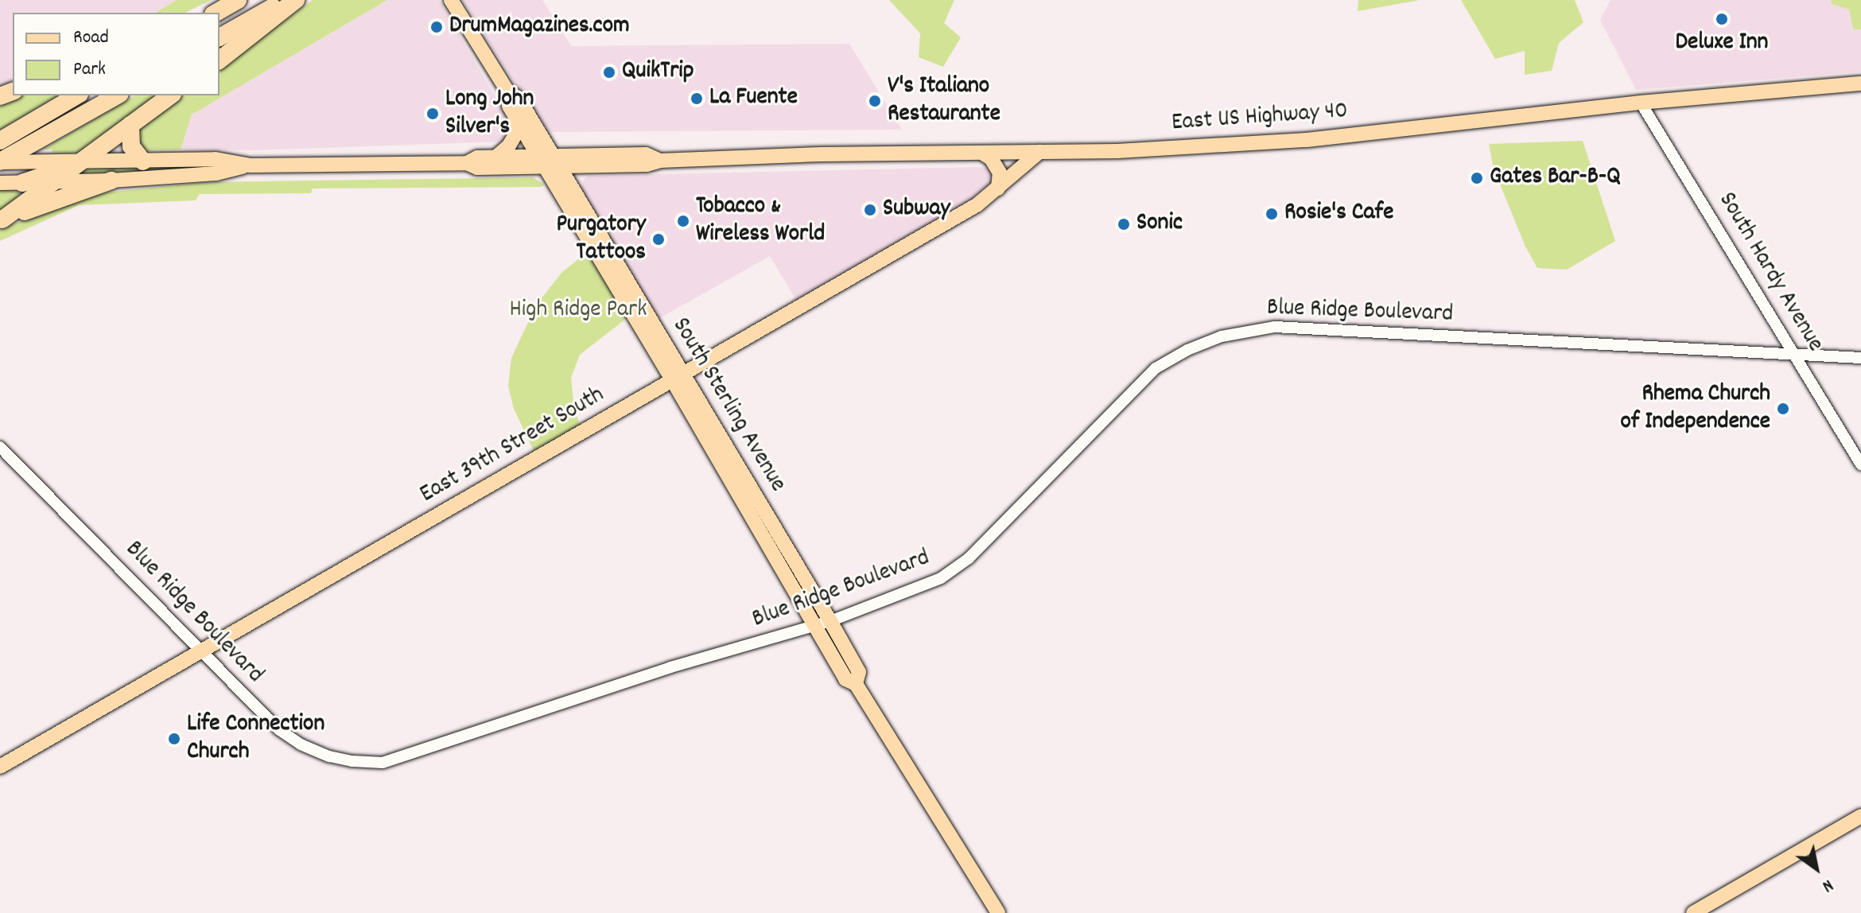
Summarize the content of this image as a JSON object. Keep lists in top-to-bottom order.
{
  "streets": {
    "main road": ["East US Highway 40", "South Sterling Avenue", "East 39th Street South"],
    "street": ["South Hardy Avenue", "Blue Ridge Boulevard"]
  },
  "crossings": [
    ["East US Highway 40", "South Hardy Avenue"],
    ["East US Highway 40", "East 39th Street South"],
    ["South Hardy Avenue", "Blue Ridge Boulevard"],
    ["Blue Ridge Boulevard", "South Sterling Avenue"],
    ["Blue Ridge Boulevard", "East 39th Street South"],
    ["South Sterling Avenue", "East 39th Street South"]
  ],
  "parks": ["High Ridge Park"],
  "places": [
    "Deluxe Inn",
    "DrumMagazines.com",
    "QuikTrip",
    "La Fuente",
    "V's Italiano Restaurante",
    "Long John Silver's",
    "Gates Bar-B-Q",
    "Subway",
    "Rosie's Cafe",
    "Tobacco & Wireless World",
    "Sonic",
    "Purgatory Tattoos",
    "Rhema Church of Independence",
    "Life Connection Church"
  ],
  "legend": ["Road", "Park"],
  "north": "bottom right"
}
